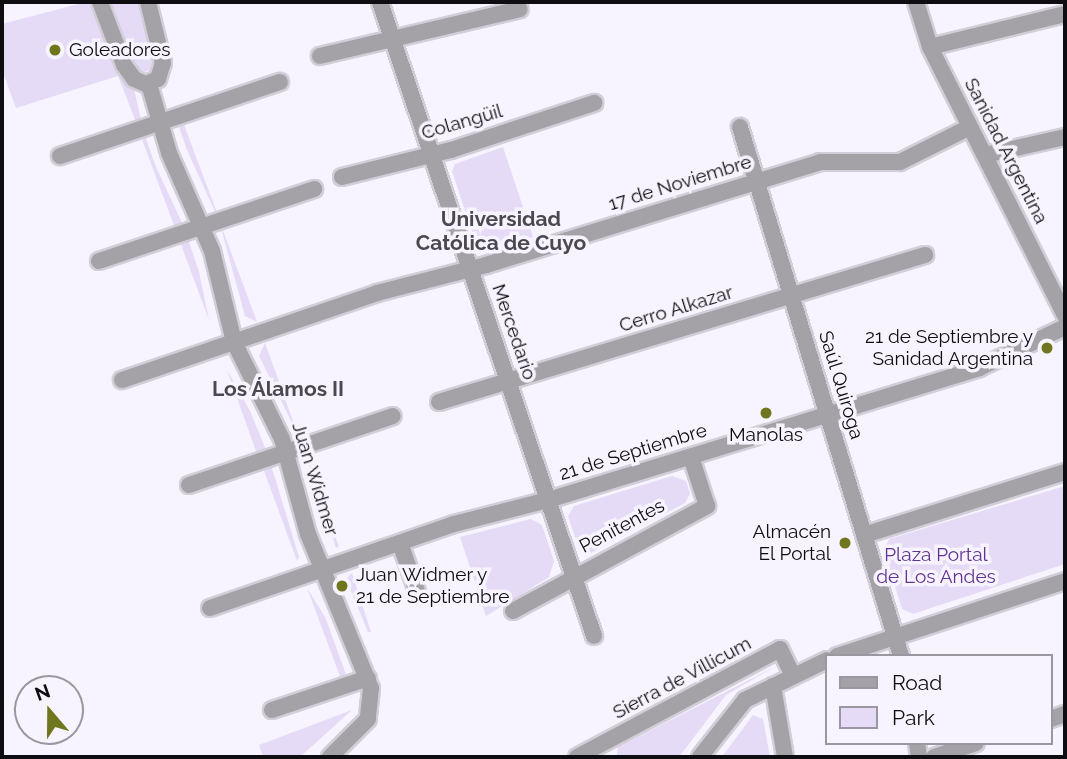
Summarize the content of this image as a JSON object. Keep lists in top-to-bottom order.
{
  "streets": {
    "street": [
      "Colangüil",
      "Sanidad Argentina",
      "17 de Noviembre",
      "Cerro Alkazar",
      "Mercedario",
      "Saúl Quiroga",
      "21 de Septiembre",
      "Juan Widmer",
      "Penitentes",
      "Sierra de Villicum"
    ]
  },
  "crossings": [
    ["Colangüil", "Mercedario"],
    ["Sanidad Argentina", "17 de Noviembre"],
    ["17 de Noviembre", "Mercedario"],
    ["17 de Noviembre", "Saúl Quiroga"],
    ["17 de Noviembre", "Juan Widmer"],
    ["Cerro Alkazar", "Mercedario"],
    ["Cerro Alkazar", "Saúl Quiroga"],
    ["Mercedario", "21 de Septiembre"],
    ["Mercedario", "Penitentes"],
    ["Saúl Quiroga", "21 de Septiembre"],
    ["21 de Septiembre", "Juan Widmer"],
    ["21 de Septiembre", "Penitentes"]
  ],
  "districts": ["Universidad Católica de Cuyo", "Los Álamos II"],
  "parks": ["Plaza Portal de Los Andes"],
  "places": [
    "Goleadores",
    "21 de Septiembre y Sanidad Argentina",
    "Manolas",
    "Almacén El Portal",
    "Juan Widmer y 21 de Septiembre"
  ],
  "legend": ["Road", "Park"],
  "north": "top"
}
